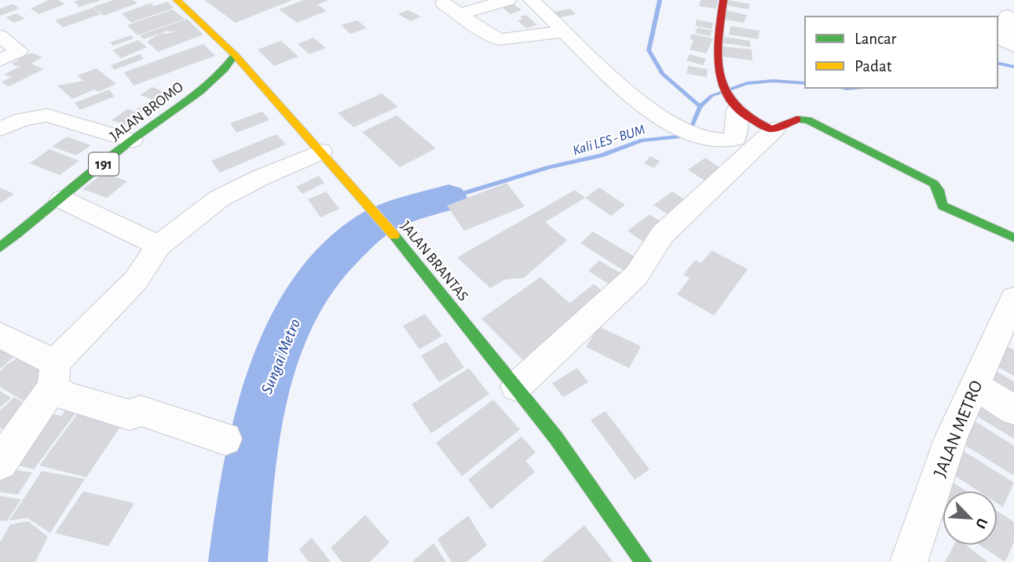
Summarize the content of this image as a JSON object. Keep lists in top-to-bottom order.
{
  "streets": {
    "main road": ["JALAN BROMO", "191", "JALAN BRANTAS"],
    "street": ["JALAN METRO"]
  },
  "crossings": [
    ["JALAN BROMO", "191"],
    ["191", "JALAN BRANTAS"]
  ],
  "water": ["Kali LES - BUM", "Sungai Metro"],
  "legend": ["Lancar", "Padat"],
  "north": "bottom right"
}
